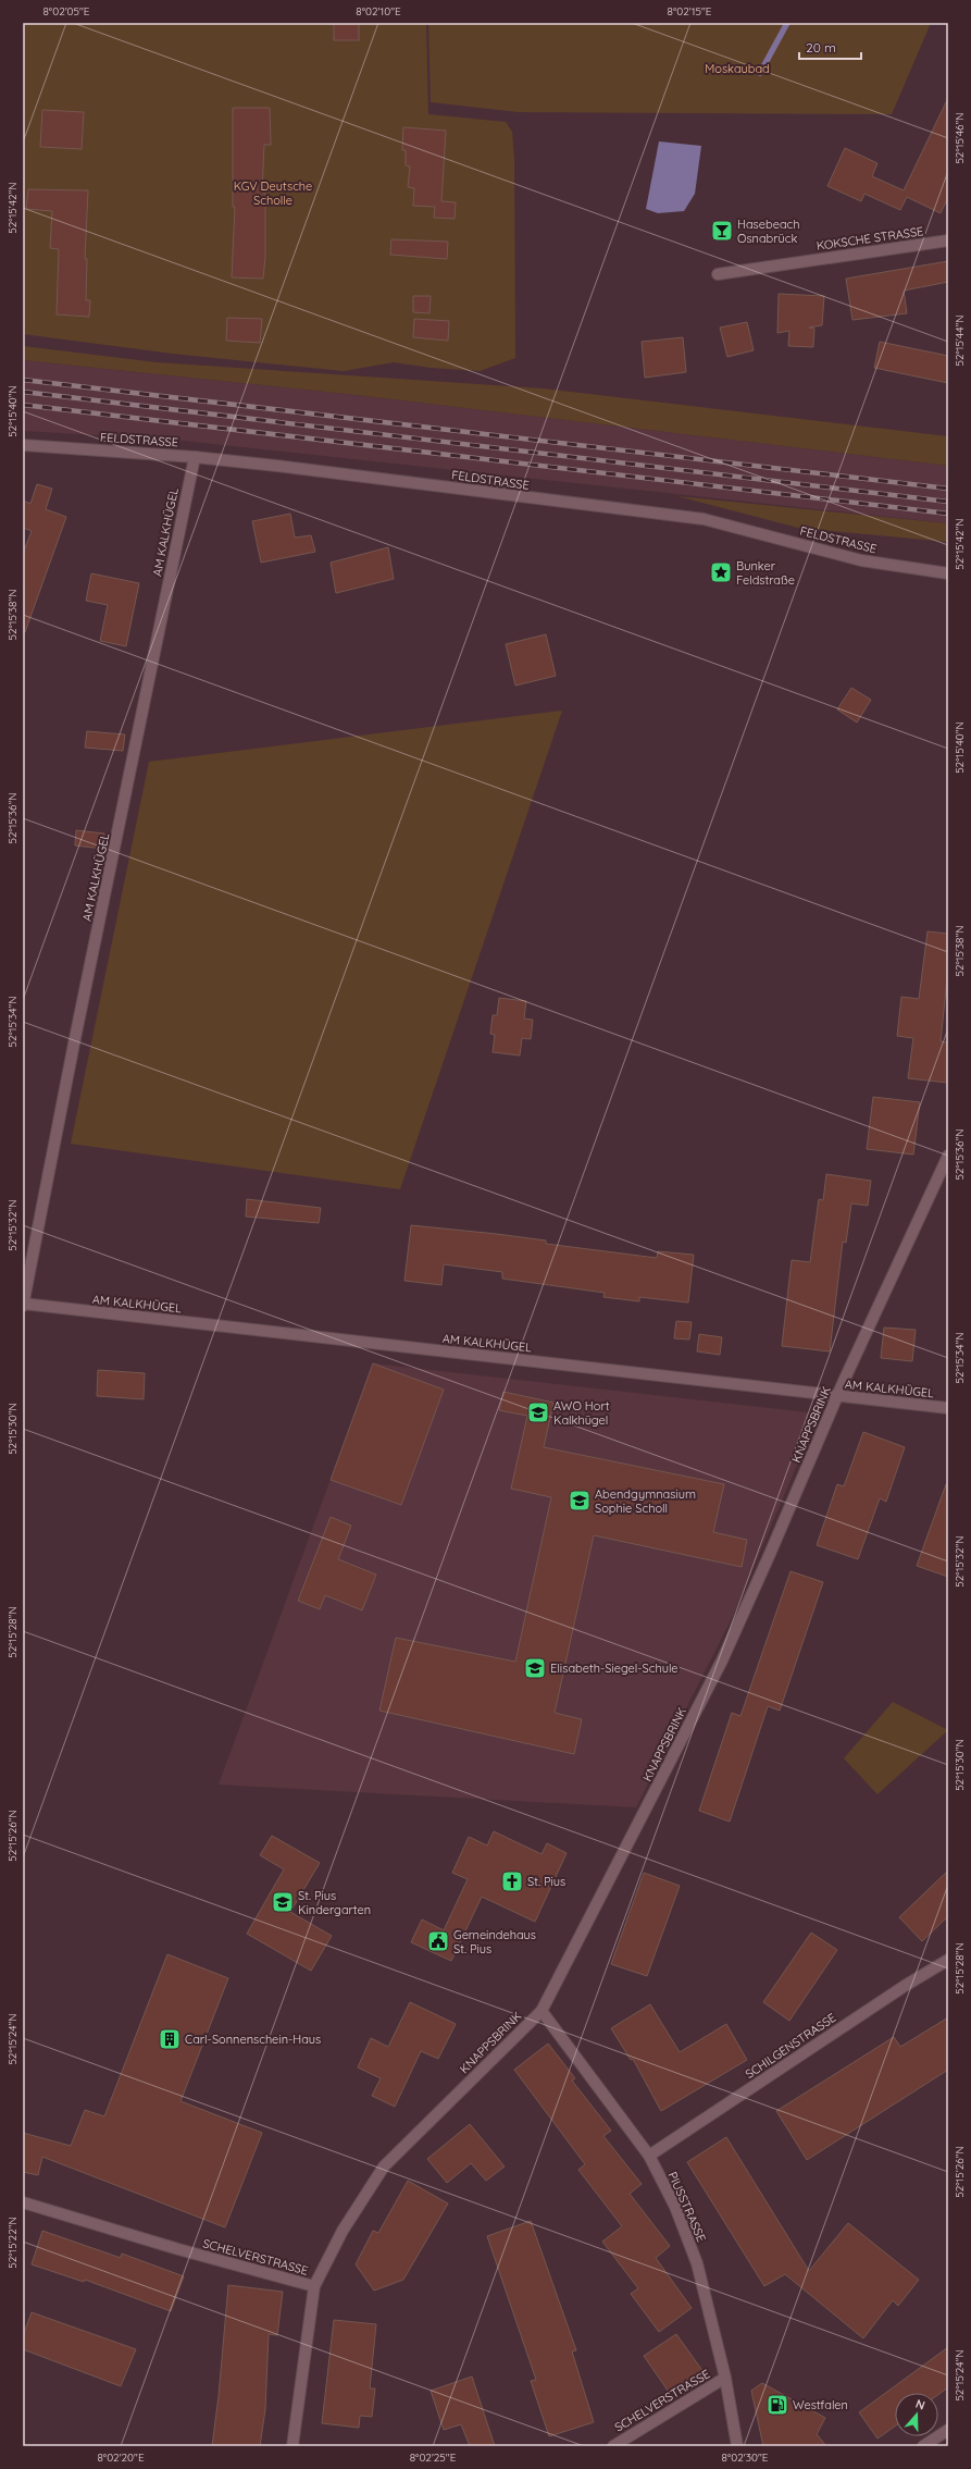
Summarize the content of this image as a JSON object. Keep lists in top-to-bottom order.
{
  "streets": {
    "street": [
      "KOKSCHE STRASSE",
      "FELDSTRASSE",
      "AM KALKHÜGEL",
      "KNAPPSBRINK",
      "SCHILGENSTRASSE",
      "PIUSSTRASSE",
      "SCHELVERSTRASSE"
    ]
  },
  "crossings": [
    ["FELDSTRASSE", "AM KALKHÜGEL"],
    ["AM KALKHÜGEL", "KNAPPSBRINK"],
    ["KNAPPSBRINK", "PIUSSTRASSE"],
    ["KNAPPSBRINK", "SCHELVERSTRASSE"],
    ["SCHILGENSTRASSE", "PIUSSTRASSE"],
    ["PIUSSTRASSE", "SCHELVERSTRASSE"]
  ],
  "parks": ["Moskaubad", "KGV Deutsche Scholle"],
  "places": {
    "bar": ["Hasebeach Osnabrück"],
    "place": ["Bunker Feldstraße"],
    "school or university": [
      "AWO Hort Kalkhügel",
      "Abendgymnasium Sophie Scholl",
      "Elisabeth-Siegel-Schule",
      "St. Pius Kindergarten"
    ],
    "church": ["St. Pius"],
    "public building": ["Gemeindehaus St. Pius"],
    "building": ["Carl-Sonnenschein-Haus"],
    "fuel station": ["Westfalen"]
  },
  "scale_bar": "20 m",
  "north": "top",
  "coordinates": [
    "8°02'05\"E",
    "8°02'10\"E",
    "8°02'15\"E",
    "52°15'46\"N",
    "52°15'42\"N",
    "52°15'44\"N",
    "52°15'40\"N",
    "52°15'38\"N",
    "52°15'36\"N",
    "52°15'34\"N",
    "52°15'32\"N",
    "52°15'30\"N",
    "52°15'28\"N",
    "52°15'26\"N",
    "52°15'24\"N",
    "52°15'22\"N",
    "8°02'20\"E",
    "8°02'25\"E",
    "8°02'30\"E"
  ]
}
